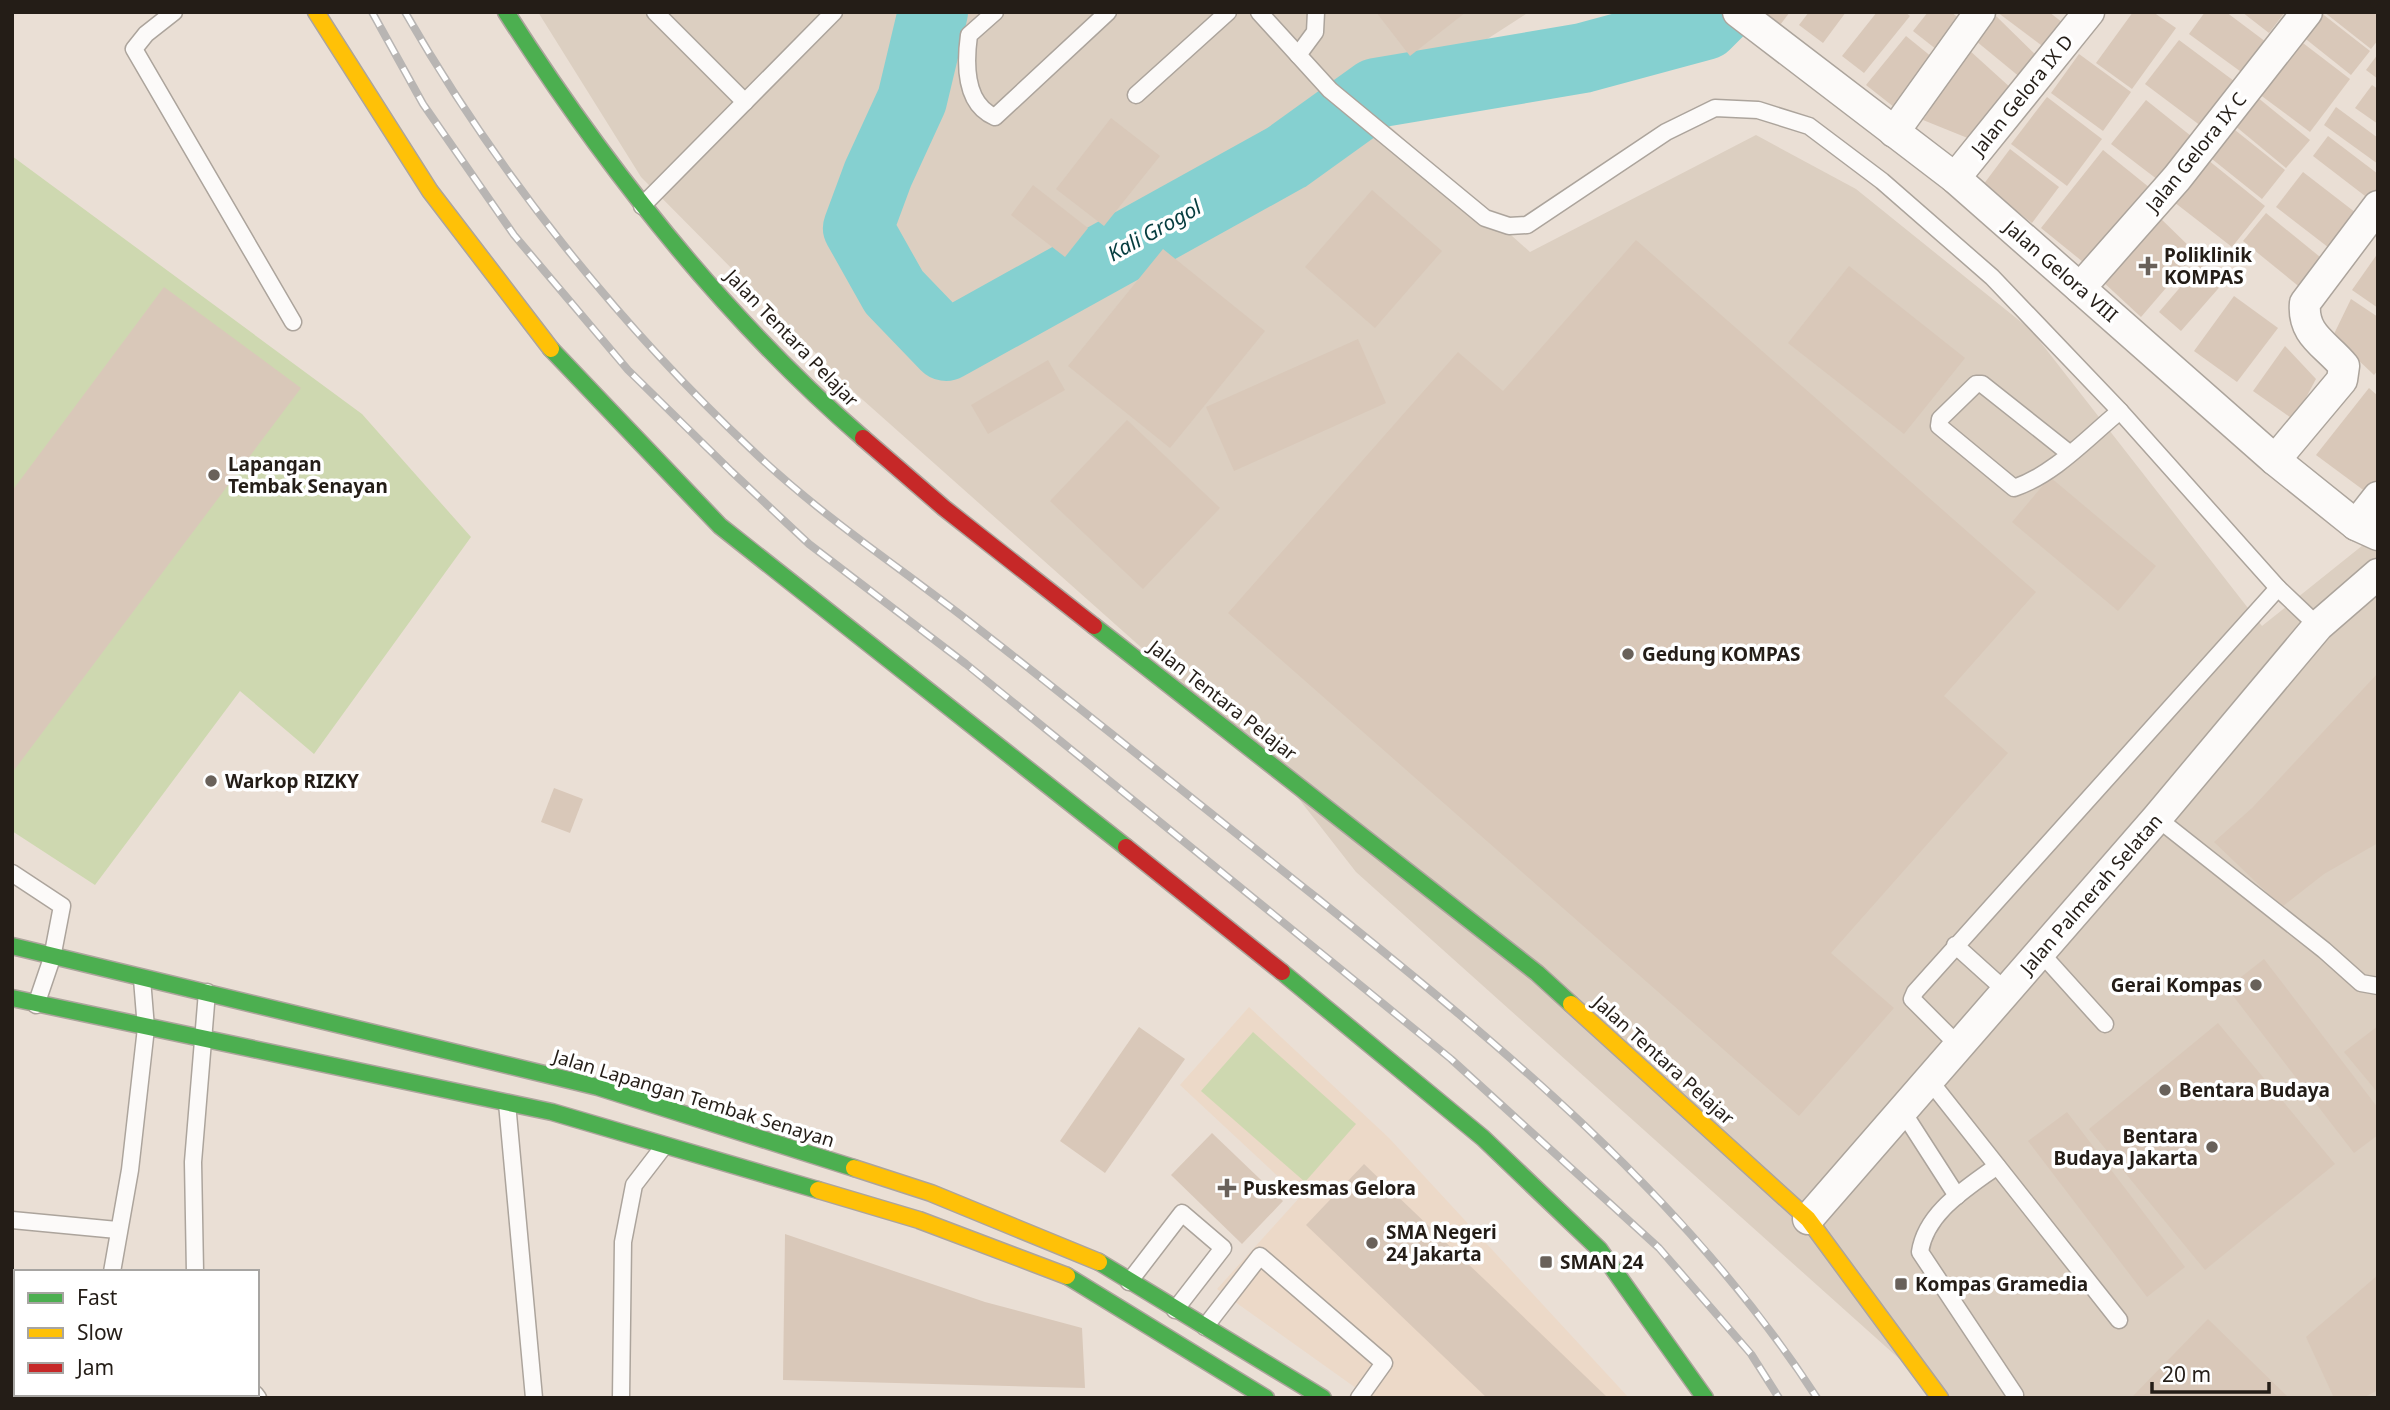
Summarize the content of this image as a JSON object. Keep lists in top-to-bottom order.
{
  "streets": {
    "main road": ["Jalan Tentara Pelajar", "Jalan Lapangan Tembak Senayan"],
    "street": [
      "Jalan Gelora IX D",
      "Jalan Gelora IX C",
      "Jalan Gelora VIII",
      "Jalan Palmerah Selatan"
    ]
  },
  "crossings": [
    ["Jalan Gelora IX D", "Jalan Gelora VIII"],
    ["Jalan Gelora IX C", "Jalan Gelora VIII"],
    ["Jalan Tentara Pelajar", "Jalan Palmerah Selatan"]
  ],
  "water": ["Kali Grogol"],
  "places": {
    "health": ["Poliklinik KOMPAS", "Puskesmas Gelora"],
    "other": [
      "Lapangan Tembak Senayan",
      "Gedung KOMPAS",
      "Warkop RIZKY",
      "Gerai Kompas",
      "Bentara Budaya",
      "Bentara Budaya Jakarta",
      "SMA Negeri 24 Jakarta"
    ],
    "transit": ["SMAN 24", "Kompas Gramedia"]
  },
  "legend": ["Fast", "Slow", "Jam"],
  "scale_bar": "20 m"
}
